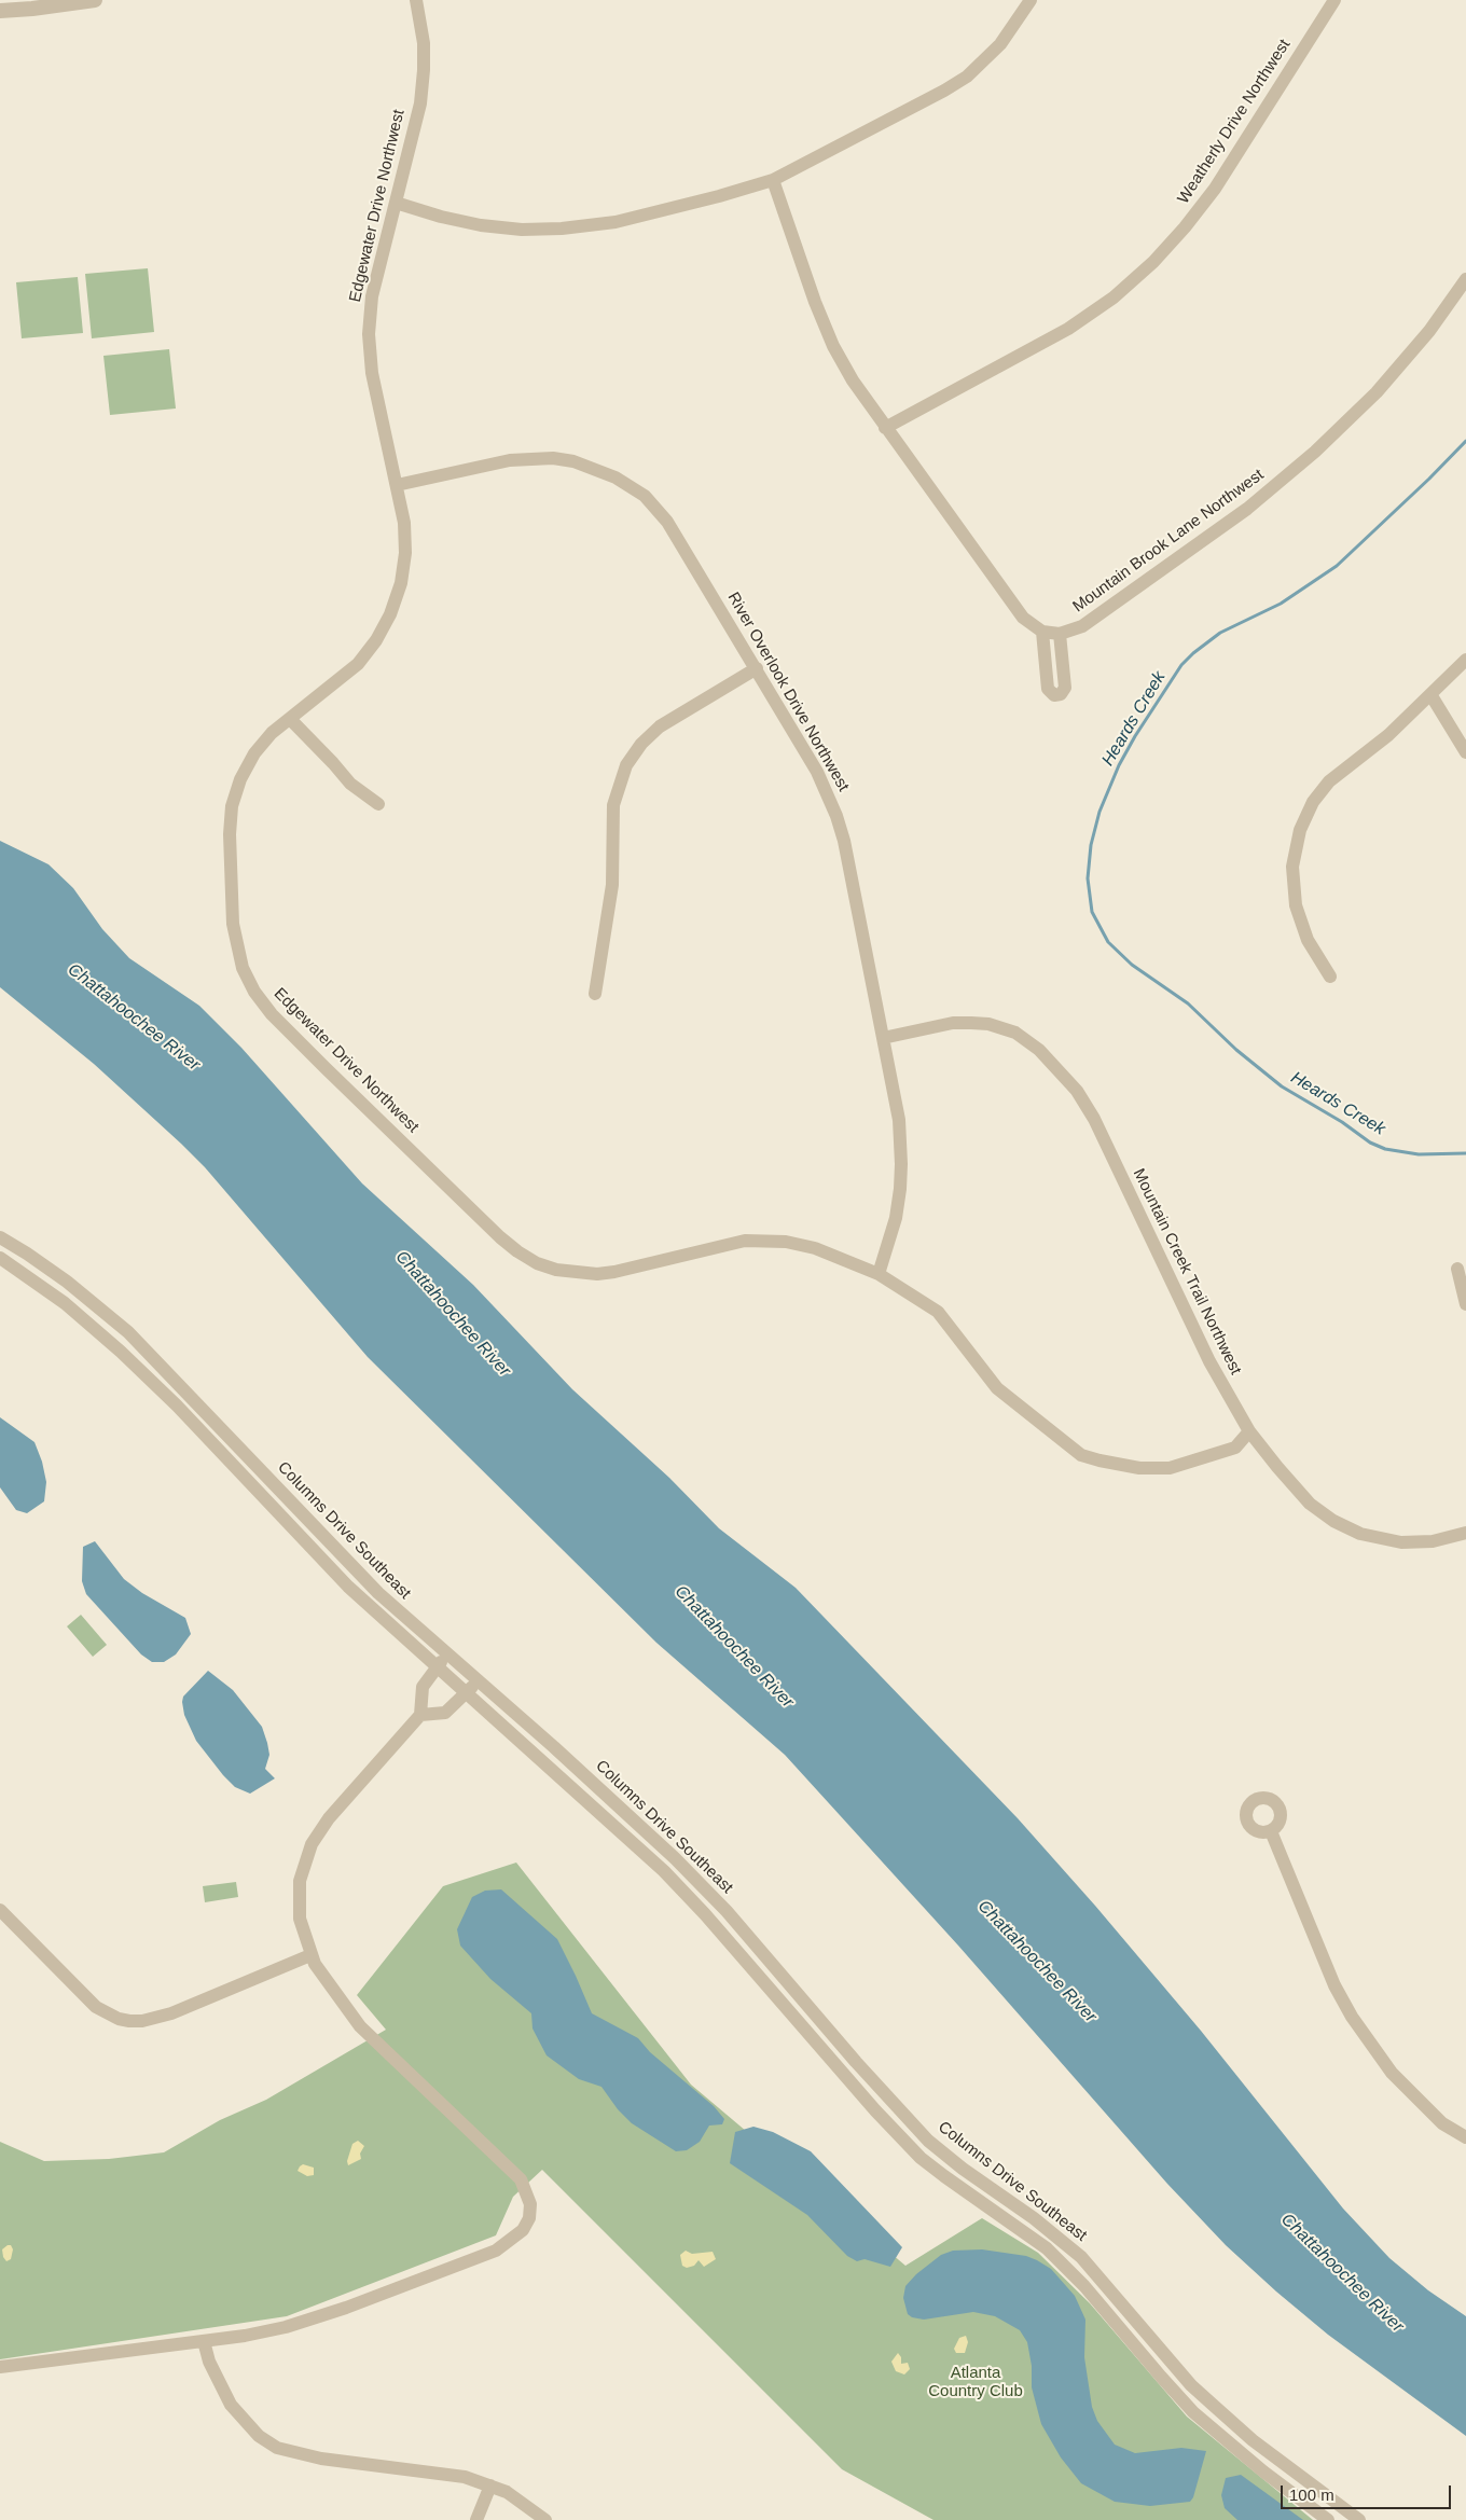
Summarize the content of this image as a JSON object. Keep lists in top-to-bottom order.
{
  "streets": {
    "street": [
      "Weatherly Drive Northwest",
      "Edgewater Drive Northwest",
      "Mountain Brook Lane Northwest",
      "River Overlook Drive Northwest",
      "Mountain Creek Trail Northwest",
      "Columns Drive Southeast"
    ]
  },
  "crossings": [
    ["Edgewater Drive Northwest", "River Overlook Drive Northwest"],
    ["Edgewater Drive Northwest", "Mountain Creek Trail Northwest"],
    ["River Overlook Drive Northwest", "Mountain Creek Trail Northwest"]
  ],
  "water": ["Heards Creek", "Chattahoochee River"],
  "parks": ["Atlanta Country Club"],
  "scale_bar": "100 m"
}
